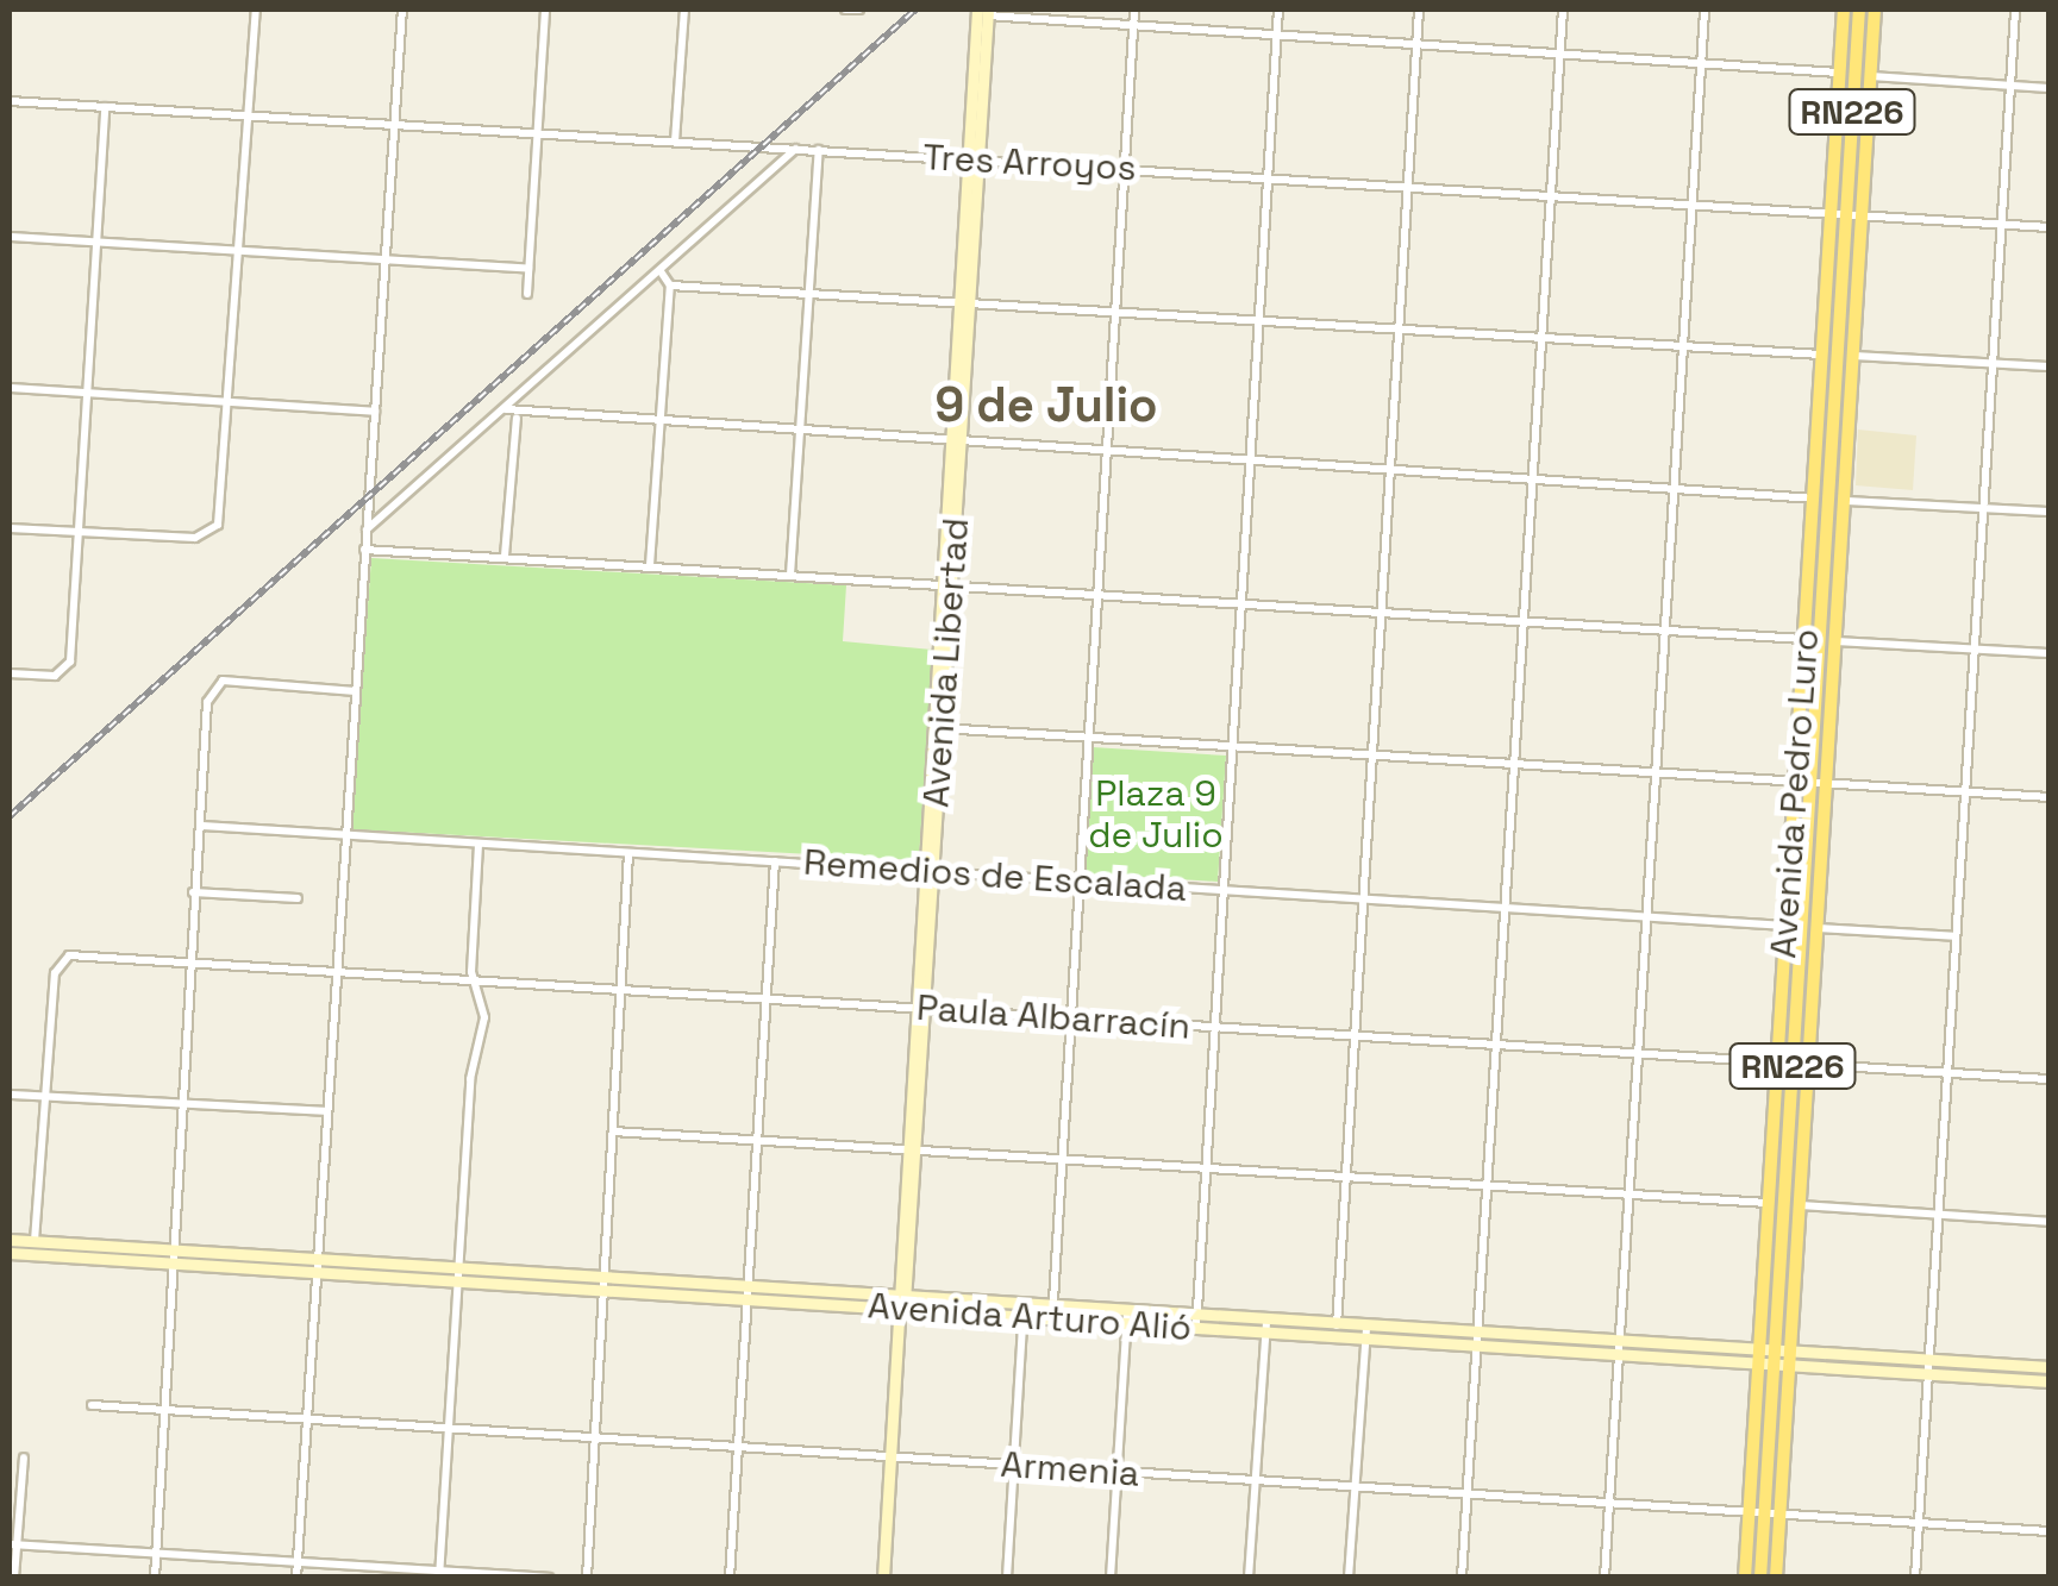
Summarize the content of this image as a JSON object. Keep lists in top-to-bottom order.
{
  "streets": {
    "highway": ["RN226", "Avenida Pedro Luro"],
    "main road": ["Avenida Libertad", "Avenida Arturo Alió"],
    "street": [
      "Tres Arroyos",
      "Remedios de Escalada",
      "Paula Albarracín",
      "Armenia"
    ]
  },
  "crossings": [
    ["Tres Arroyos", "Avenida Libertad"],
    ["Tres Arroyos", "Avenida Pedro Luro"],
    ["Avenida Libertad", "Remedios de Escalada"],
    ["Avenida Libertad", "Paula Albarracín"],
    ["Avenida Libertad", "Avenida Arturo Alió"],
    ["Avenida Libertad", "Armenia"],
    ["Avenida Pedro Luro", "Remedios de Escalada"],
    ["Avenida Pedro Luro", "Paula Albarracín"],
    ["Avenida Pedro Luro", "Avenida Arturo Alió"],
    ["Avenida Pedro Luro", "Armenia"]
  ],
  "districts": ["9 de Julio"],
  "parks": ["Plaza 9 de Julio"]
}
